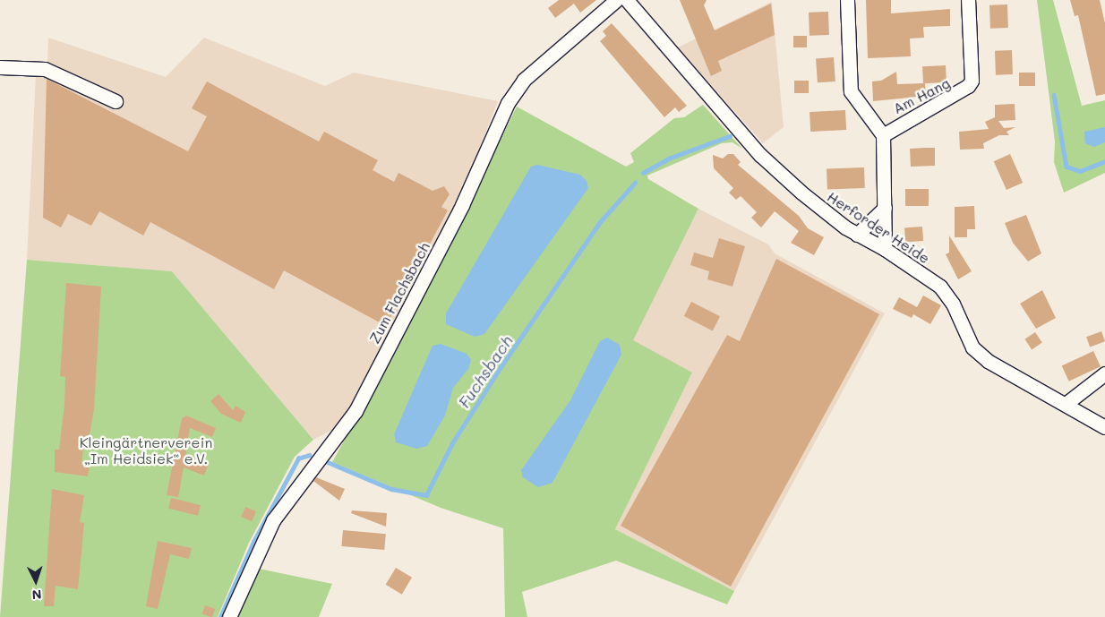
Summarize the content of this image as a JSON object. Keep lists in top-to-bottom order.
{
  "streets": {
    "street": ["Am Hang", "Herforder Heide", "Zum Flachsbach"]
  },
  "water": ["Fuchsbach"],
  "parks": ["Kleingärtnerverein „Im Heidsiek“ e.V."],
  "north": "bottom"
}
